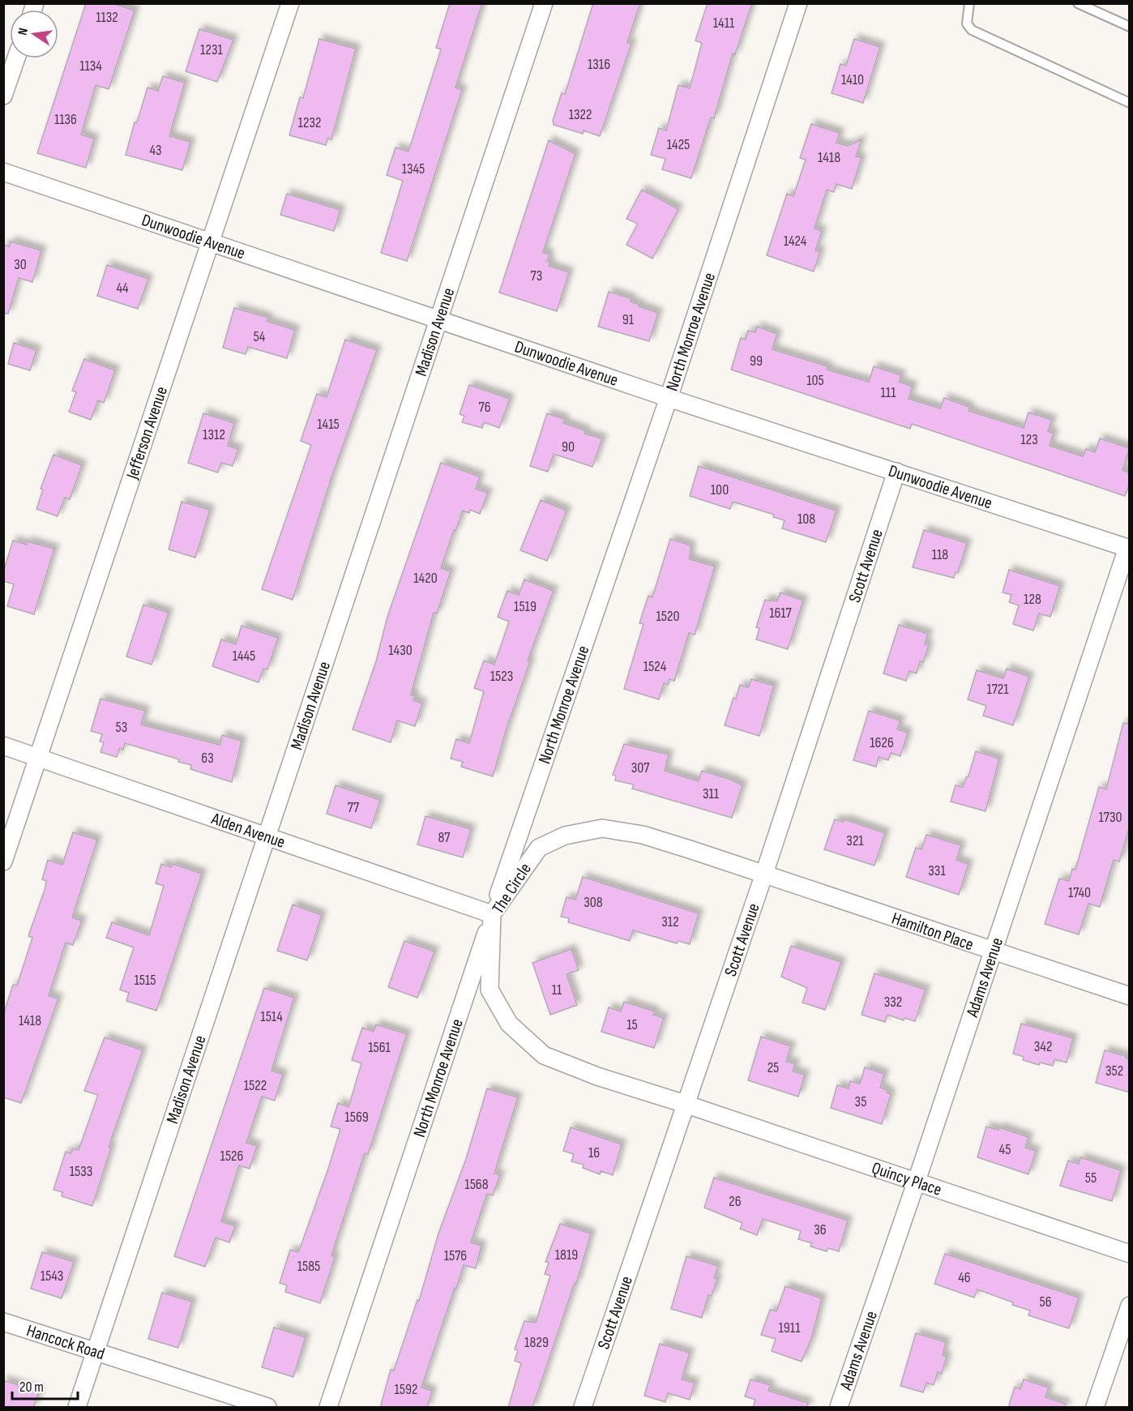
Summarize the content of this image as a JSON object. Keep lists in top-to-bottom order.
{
  "streets": {
    "street": [
      "Dunwoodie Avenue",
      "Madison Avenue",
      "North Monroe Avenue",
      "Jefferson Avenue",
      "Scott Avenue",
      "Alden Avenue",
      "The Circle",
      "Hamilton Place",
      "Adams Avenue",
      "Quincy Place",
      "Hancock Road"
    ]
  },
  "crossings": [
    ["Dunwoodie Avenue", "Madison Avenue"],
    ["Dunwoodie Avenue", "North Monroe Avenue"],
    ["Dunwoodie Avenue", "Jefferson Avenue"],
    ["Dunwoodie Avenue", "Scott Avenue"],
    ["Dunwoodie Avenue", "Adams Avenue"],
    ["Madison Avenue", "Alden Avenue"],
    ["Madison Avenue", "Hancock Road"],
    ["North Monroe Avenue", "Alden Avenue"],
    ["North Monroe Avenue", "The Circle"],
    ["Jefferson Avenue", "Alden Avenue"],
    ["Scott Avenue", "The Circle"],
    ["Scott Avenue", "Hamilton Place"],
    ["Scott Avenue", "Quincy Place"],
    ["Alden Avenue", "The Circle"],
    ["The Circle", "Hamilton Place"],
    ["The Circle", "Quincy Place"],
    ["Hamilton Place", "Adams Avenue"],
    ["Adams Avenue", "Quincy Place"]
  ],
  "house_numbers": [
    "1132",
    "1411",
    "1231",
    "1316",
    "1134",
    "1410",
    "1322",
    "1136",
    "1232",
    "1425",
    "43",
    "1418",
    "1345",
    "1424",
    "30",
    "73",
    "44",
    "91",
    "54",
    "99",
    "105",
    "111",
    "76",
    "1415",
    "1312",
    "123",
    "90",
    "100",
    "108",
    "118",
    "1420",
    "128",
    "1519",
    "1617",
    "1520",
    "1430",
    "1445",
    "1524",
    "1523",
    "1721",
    "53",
    "1626",
    "63",
    "307",
    "311",
    "77",
    "1730",
    "87",
    "321",
    "331",
    "1740",
    "308",
    "312",
    "1515",
    "11",
    "332",
    "1514",
    "1418",
    "15",
    "342",
    "1561",
    "25",
    "352",
    "1522",
    "35",
    "1569",
    "45",
    "16",
    "1526",
    "1533",
    "55",
    "1568",
    "26",
    "36",
    "1819",
    "1576",
    "1585",
    "1543",
    "46",
    "56",
    "1911",
    "1829",
    "1592"
  ],
  "scale_bar": "20 m",
  "north": "left"
}
